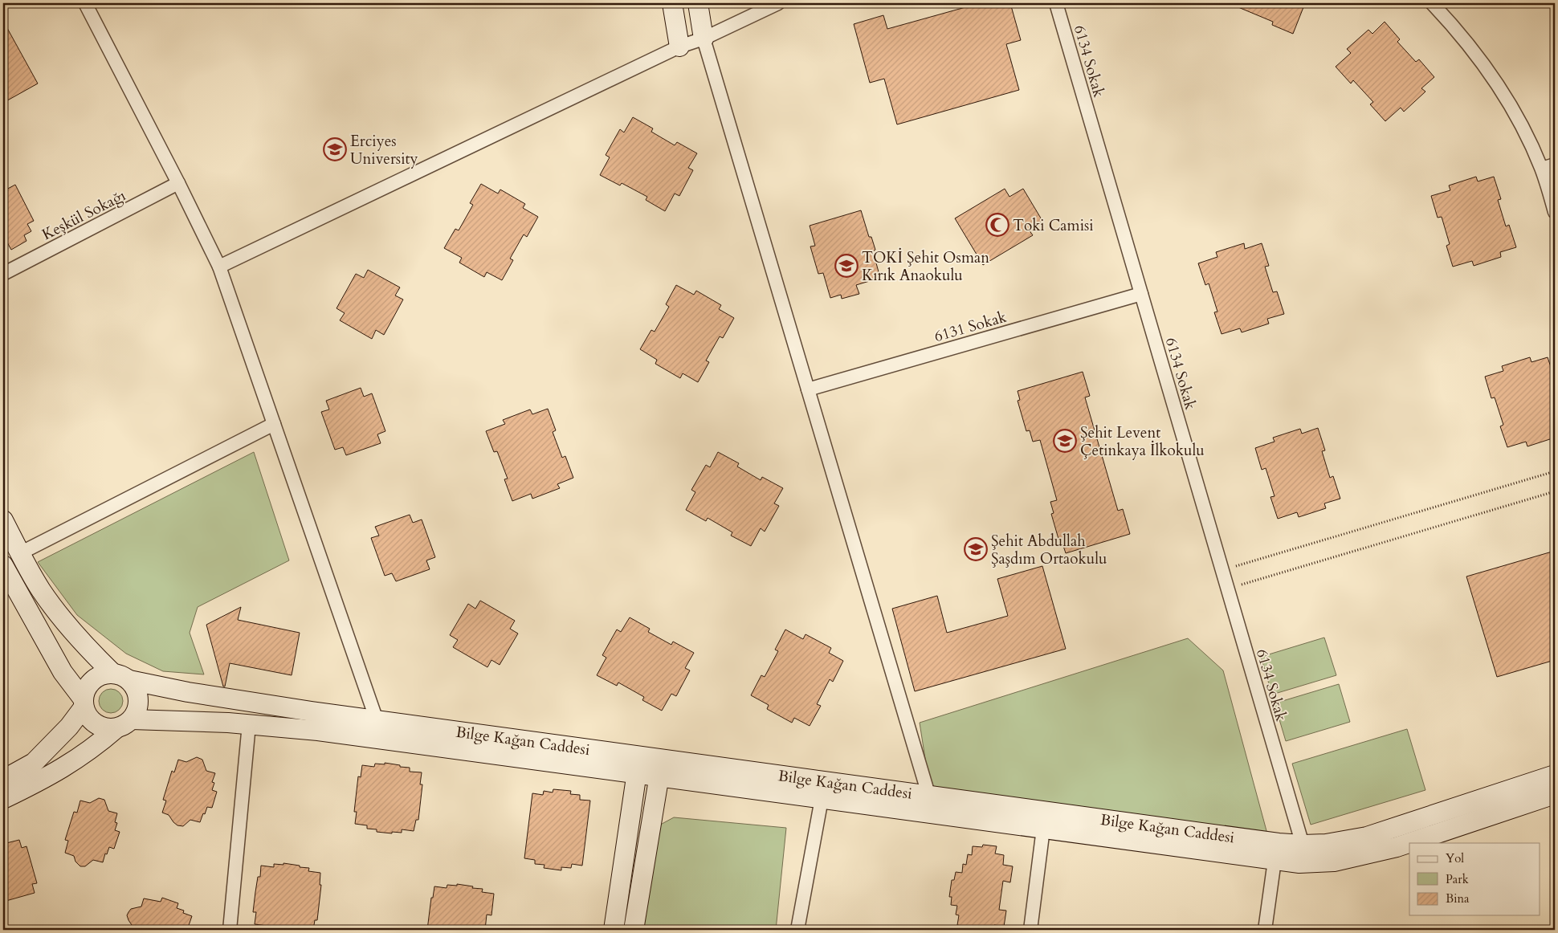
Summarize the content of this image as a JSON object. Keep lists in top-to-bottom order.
{
  "streets": {
    "street": [
      "6134 Sokak",
      "Keşkül Sokağı",
      "6131 Sokak",
      "Bilge Kağan Caddesi"
    ]
  },
  "crossings": [
    ["6134 Sokak", "6131 Sokak"],
    ["6134 Sokak", "Bilge Kağan Caddesi"]
  ],
  "places": {
    "school or university": [
      "Erciyes University",
      "TOKİ Şehit Osman Kırık Anaokulu",
      "Şehit Levent Çetinkaya İlkokulu",
      "Şehit Abdullah Şaşdım Ortaokulu"
    ],
    "mosque": ["Toki Camisi"]
  },
  "legend": ["Yol", "Park", "Bina"]
}
